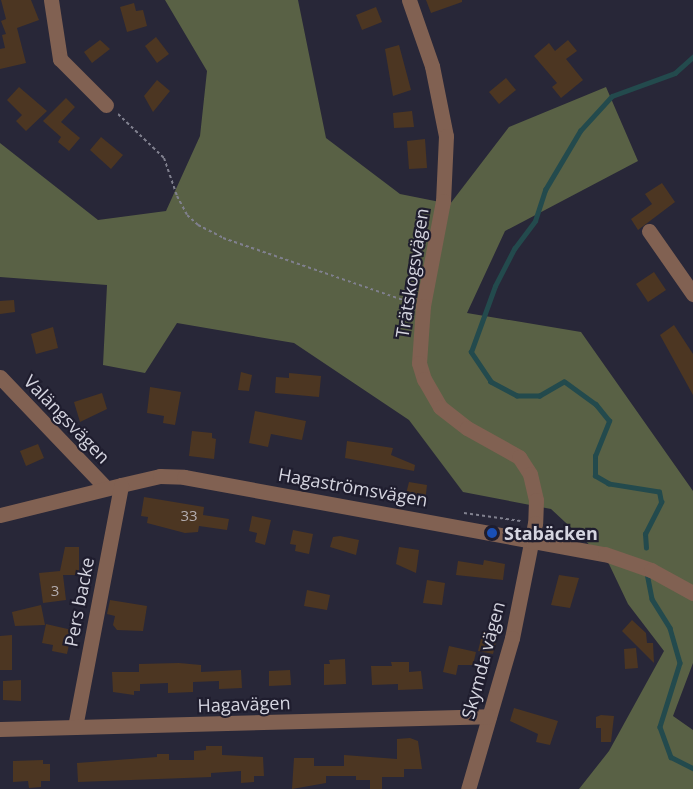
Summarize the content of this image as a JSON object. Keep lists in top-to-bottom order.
{
  "streets": {
    "street": [
      "Trätskogsvägen",
      "Valängsvägen",
      "Hagaströmsvägen",
      "Pers backe",
      "Skymda vägen",
      "Hagavägen"
    ]
  },
  "crossings": [
    ["Trätskogsvägen", "Hagaströmsvägen"],
    ["Trätskogsvägen", "Skymda vägen"],
    ["Valängsvägen", "Hagaströmsvägen"],
    ["Valängsvägen", "Pers backe"],
    ["Hagaströmsvägen", "Pers backe"],
    ["Hagaströmsvägen", "Skymda vägen"],
    ["Pers backe", "Hagavägen"],
    ["Skymda vägen", "Hagavägen"]
  ],
  "places": ["Stabäcken"],
  "house_numbers": ["33", "3"]
}
